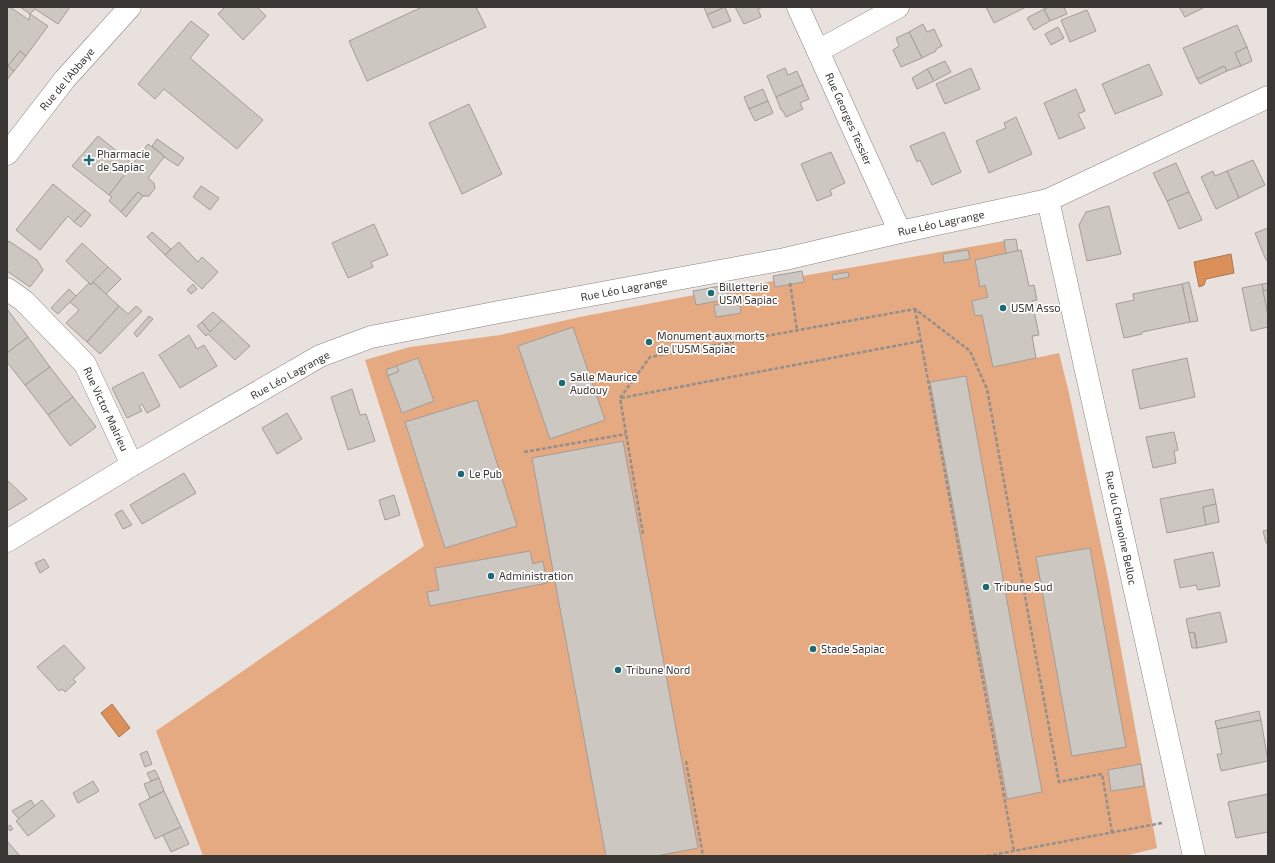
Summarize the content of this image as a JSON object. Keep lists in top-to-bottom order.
{
  "streets": {
    "street": [
      "Rue de l'Abbaye",
      "Rue Georges Tessier",
      "Rue Léo Lagrange",
      "Rue Victor Malrieu",
      "Rue du Chanoine Belloc"
    ]
  },
  "crossings": [
    ["Rue Georges Tessier", "Rue Léo Lagrange"],
    ["Rue Léo Lagrange", "Rue Victor Malrieu"],
    ["Rue Léo Lagrange", "Rue du Chanoine Belloc"]
  ],
  "places": {
    "health": ["Pharmacie de Sapiac"],
    "other": [
      "Billetterie USM Sapiac",
      "USM Asso",
      "Monument aux morts de l'USM Sapiac",
      "Salle Maurice Audouy",
      "Le Pub",
      "Administration",
      "Tribune Sud",
      "Stade Sapiac",
      "Tribune Nord"
    ]
  }
}
